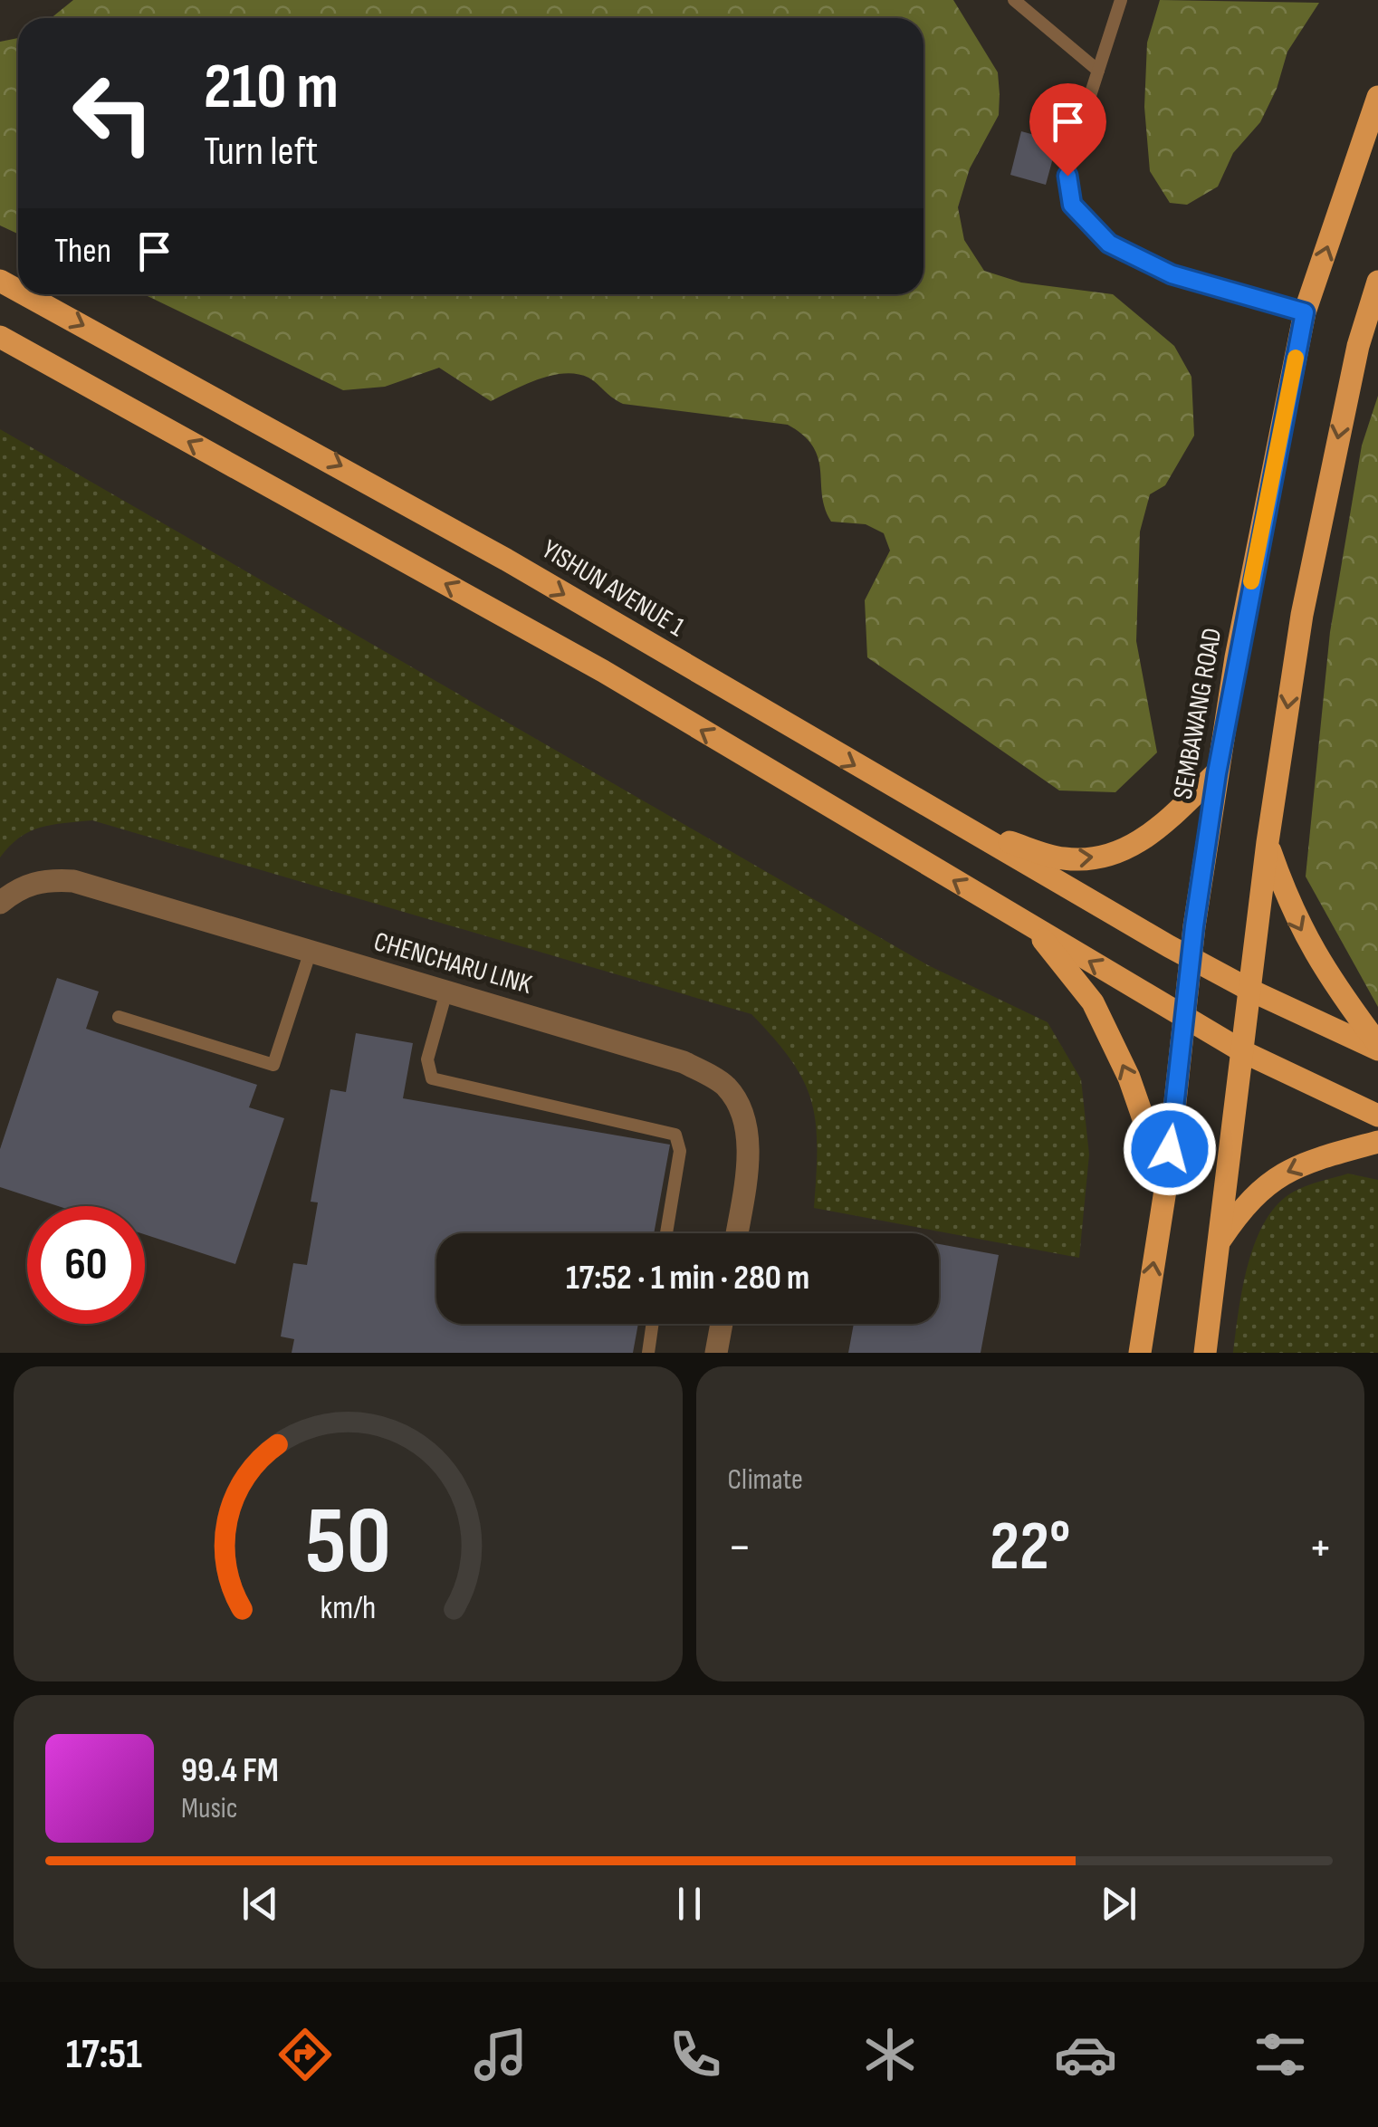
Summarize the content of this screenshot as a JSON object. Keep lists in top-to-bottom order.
{
  "streets": {
    "main road": ["YISHUN AVENUE 1", "SEMBAWANG ROAD"],
    "street": ["CHENCHARU LINK"]
  },
  "crossings": [
    ["YISHUN AVENUE 1", "SEMBAWANG ROAD"]
  ],
  "page": {
    "turn": ["210 m", "Turn left"],
    "then": "Then",
    "limit": "60",
    "trip": "17:52 · 1 min · 280 m",
    "tile": "Climate",
    "heat": ["−", "22°", "+"],
    "song": ["99.4 FM", "Music"],
    "tabs": "17:51",
    "gauge": ["50", "km/h"]
  }
}
